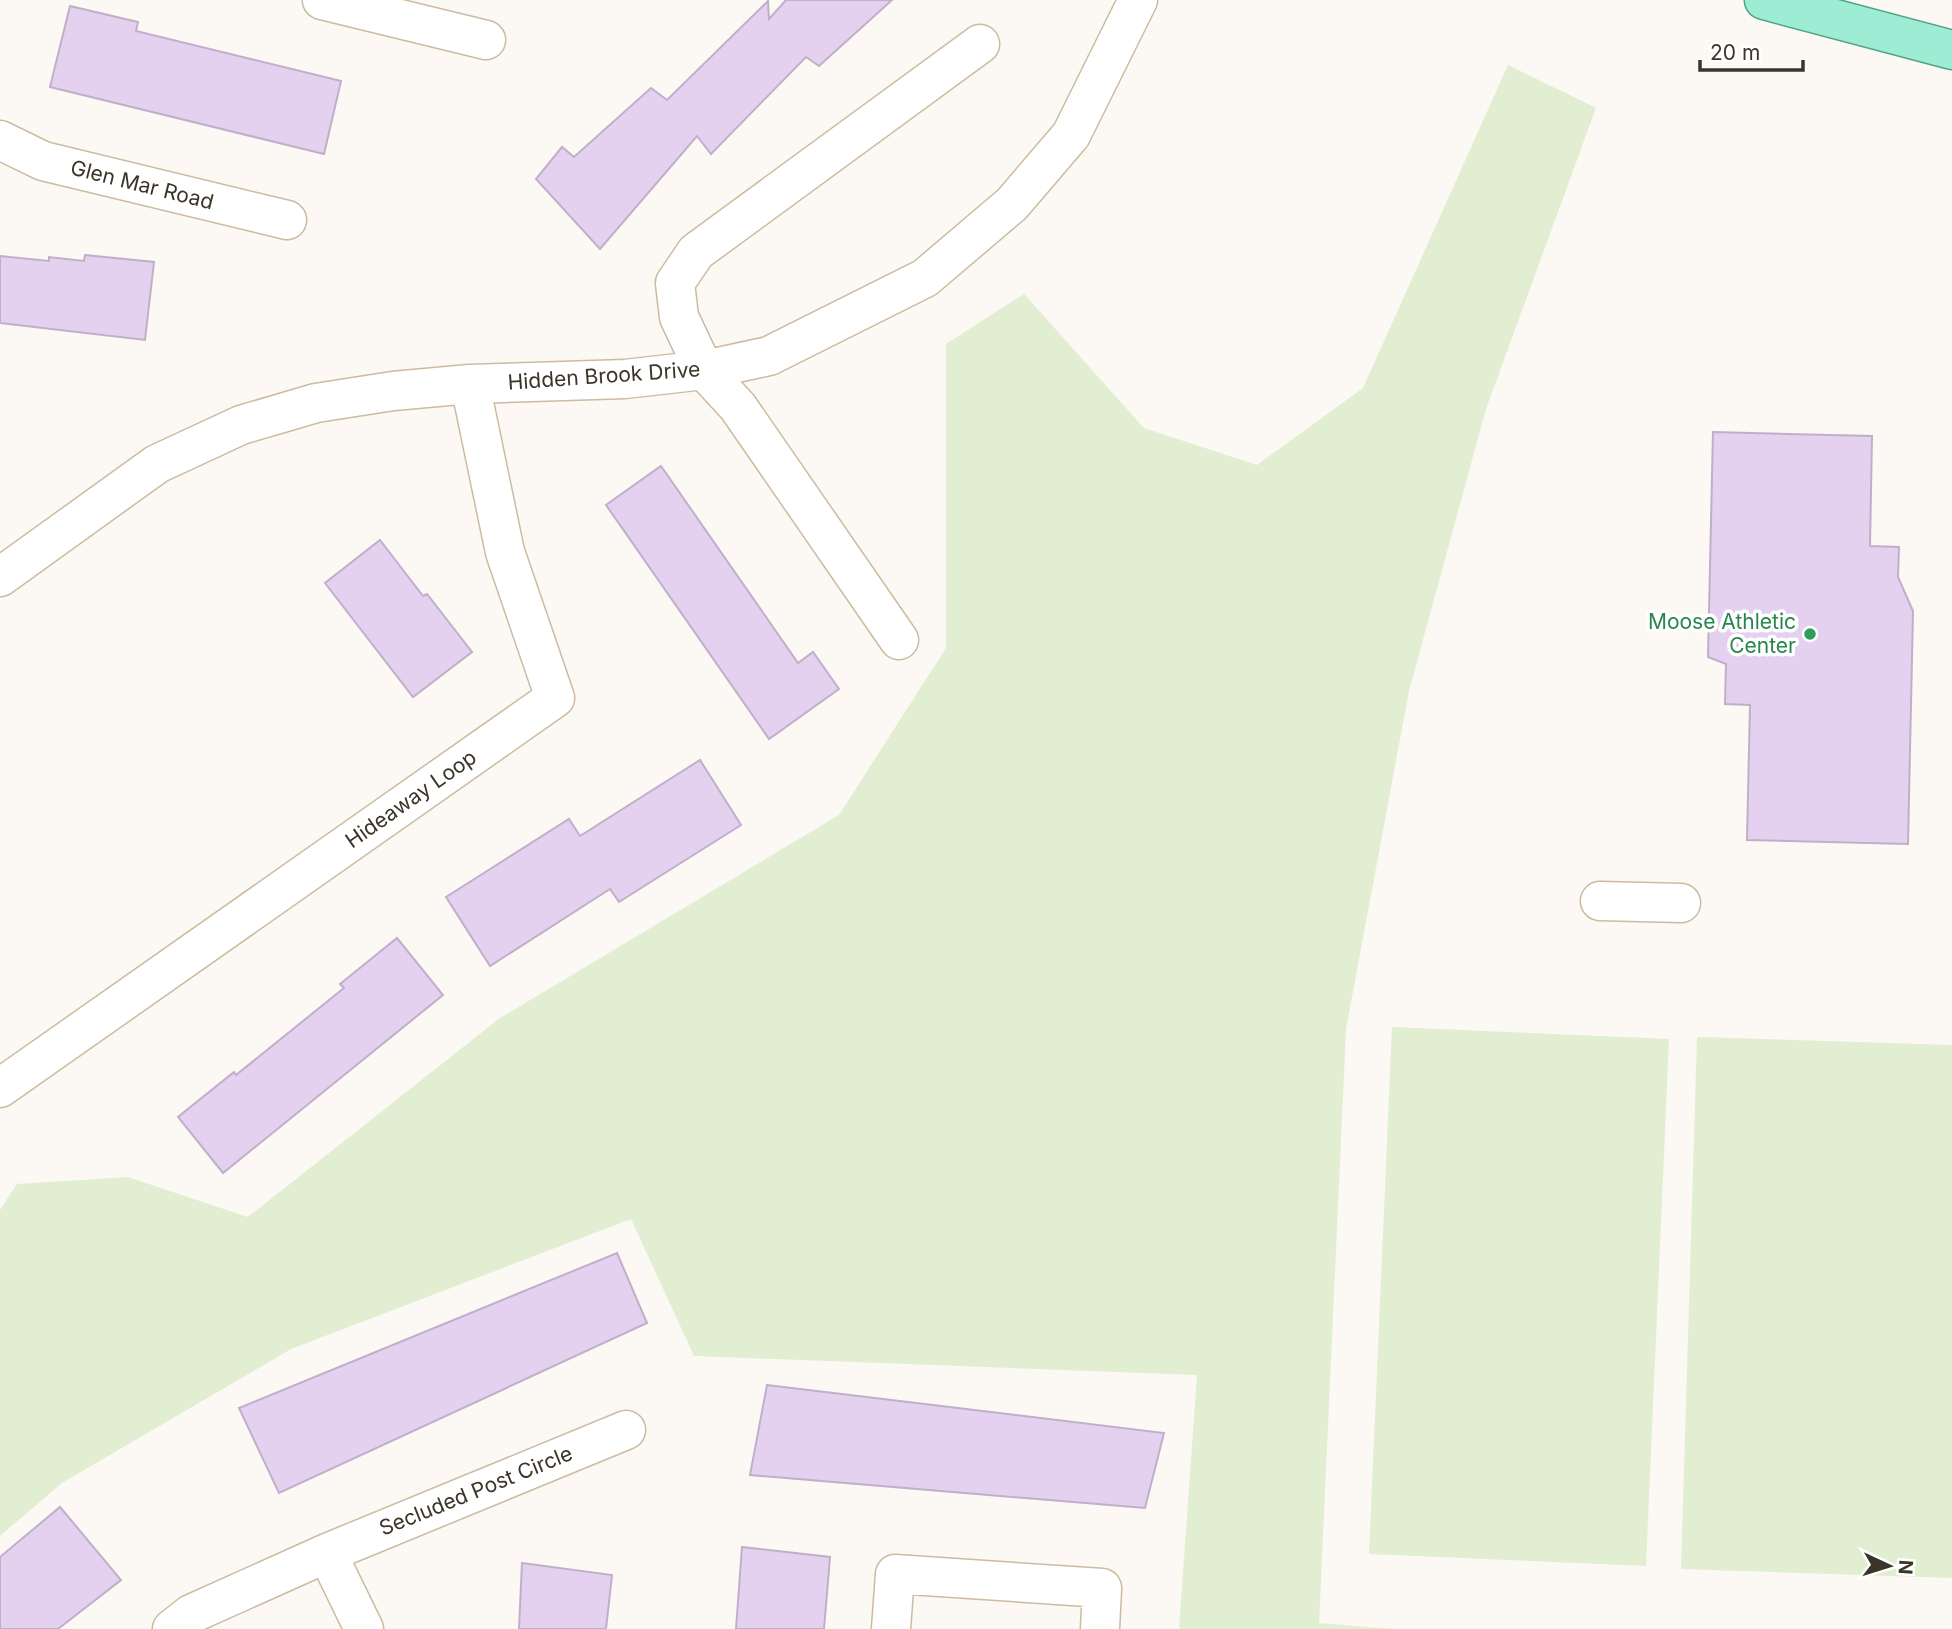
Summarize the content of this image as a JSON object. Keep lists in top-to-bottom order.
{
  "streets": {
    "street": [
      "Glen Mar Road",
      "Hidden Brook Drive",
      "Hideaway Loop",
      "Secluded Post Circle"
    ]
  },
  "crossings": [
    ["Hidden Brook Drive", "Hideaway Loop"]
  ],
  "places": ["Moose Athletic Center"],
  "scale_bar": "20 m",
  "north": "right"
}
